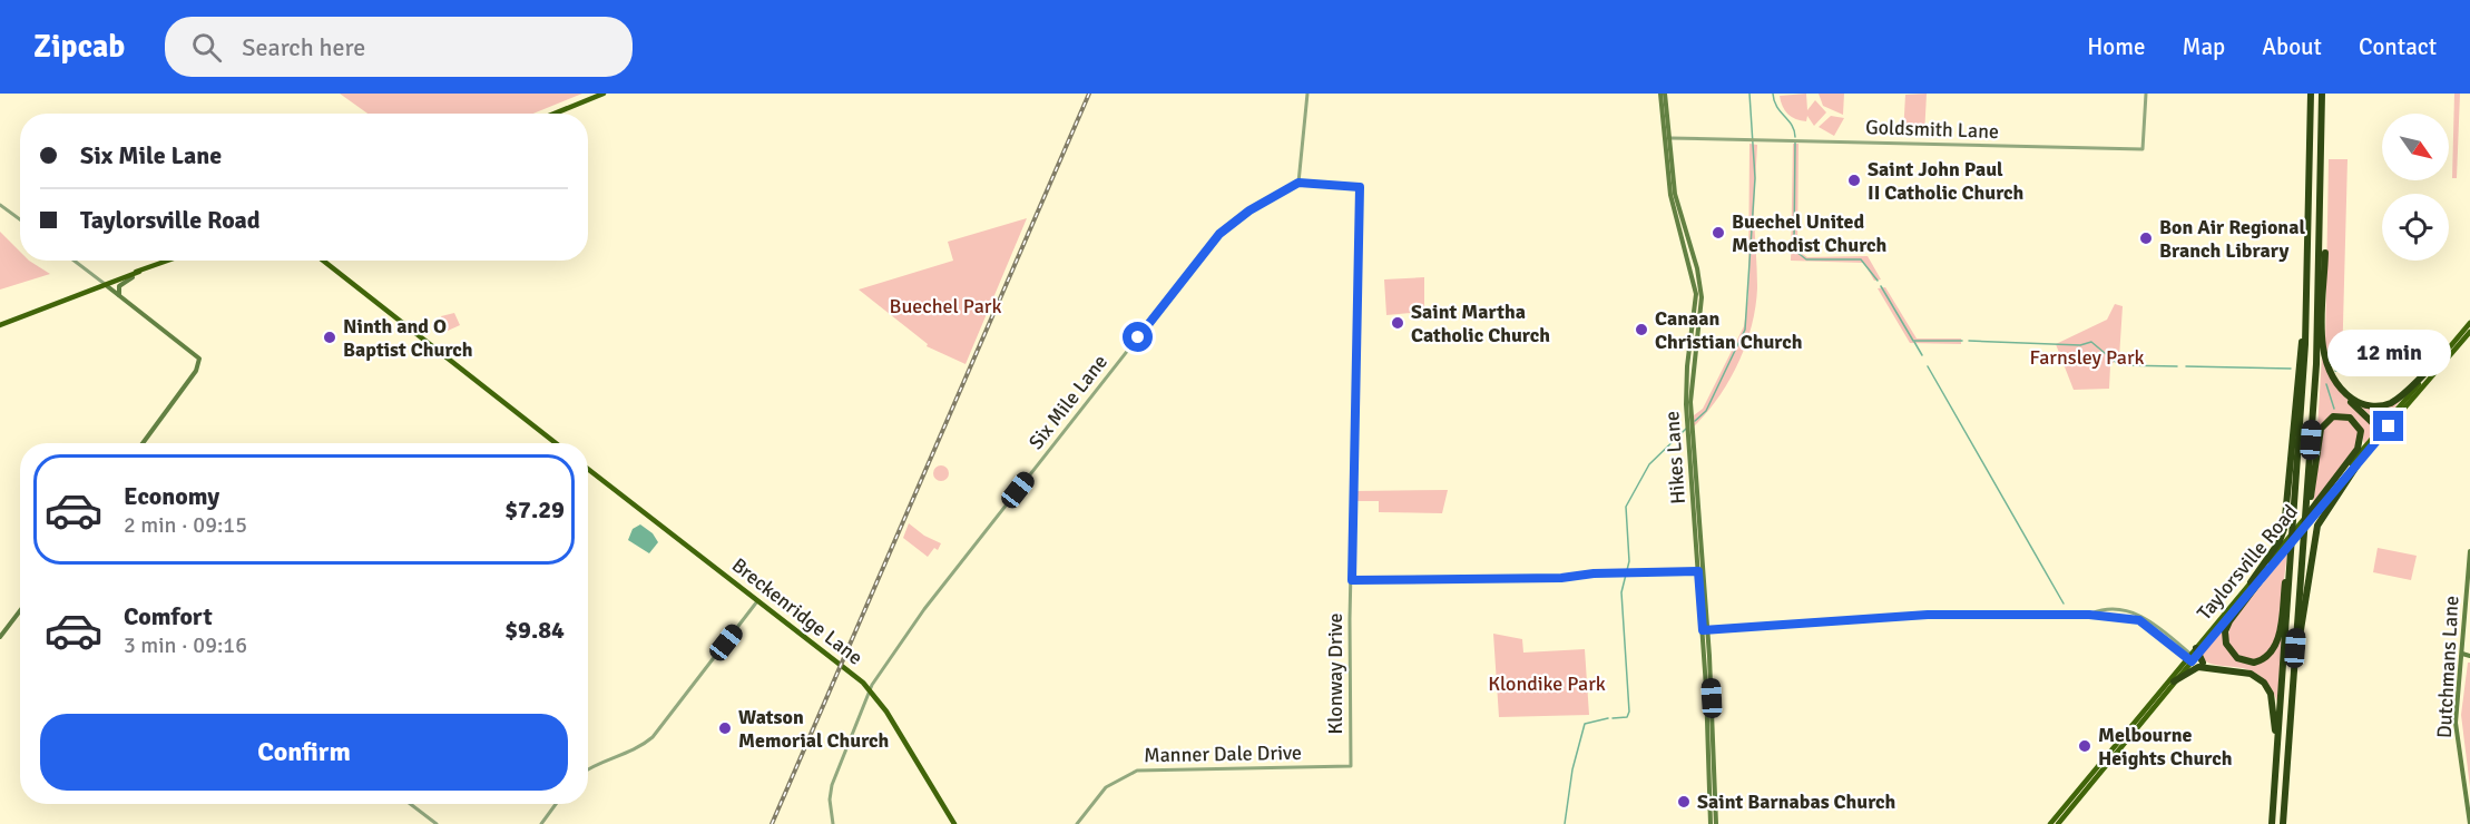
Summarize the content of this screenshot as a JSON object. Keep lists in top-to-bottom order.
{
  "streets": {
    "main road": [
      "Hikes Lane",
      "Taylorsville Road",
      "Breckenridge Lane",
      "Dutchmans Lane"
    ],
    "street": [
      "Goldsmith Lane",
      "Six Mile Lane",
      "Klonway Drive",
      "Manner Dale Drive"
    ]
  },
  "crossings": [
    ["Goldsmith Lane", "Hikes Lane"],
    ["Six Mile Lane", "Breckenridge Lane"],
    ["Six Mile Lane", "Klonway Drive"],
    ["Klonway Drive", "Manner Dale Drive"]
  ],
  "parks": ["Buechel Park", "Farnsley Park", "Klondike Park"],
  "places": [
    "Saint John Paul II Catholic Church",
    "Buechel United Methodist Church",
    "Bon Air Regional Branch Library",
    "Saint Martha Catholic Church",
    "Canaan Christian Church",
    "Ninth and O Baptist Church",
    "Watson Memorial Church",
    "Melbourne Heights Church",
    "Saint Barnabas Church"
  ],
  "north": "bottom right",
  "page": {
    "header": "Zipcab",
    "search": "Search here",
    "nav": [
      "Home",
      "Map",
      "About",
      "Contact"
    ],
    "banner": ["Six Mile Lane", "Taylorsville Road"],
    "bubble": "12 min",
    "list": [
      {
        "name": "Economy",
        "note": "2 min · 09:15",
        "value": "$7.29"
      },
      {
        "name": "Comfort",
        "note": "3 min · 09:16",
        "value": "$9.84"
      }
    ],
    "buttons": "Confirm"
  }
}
